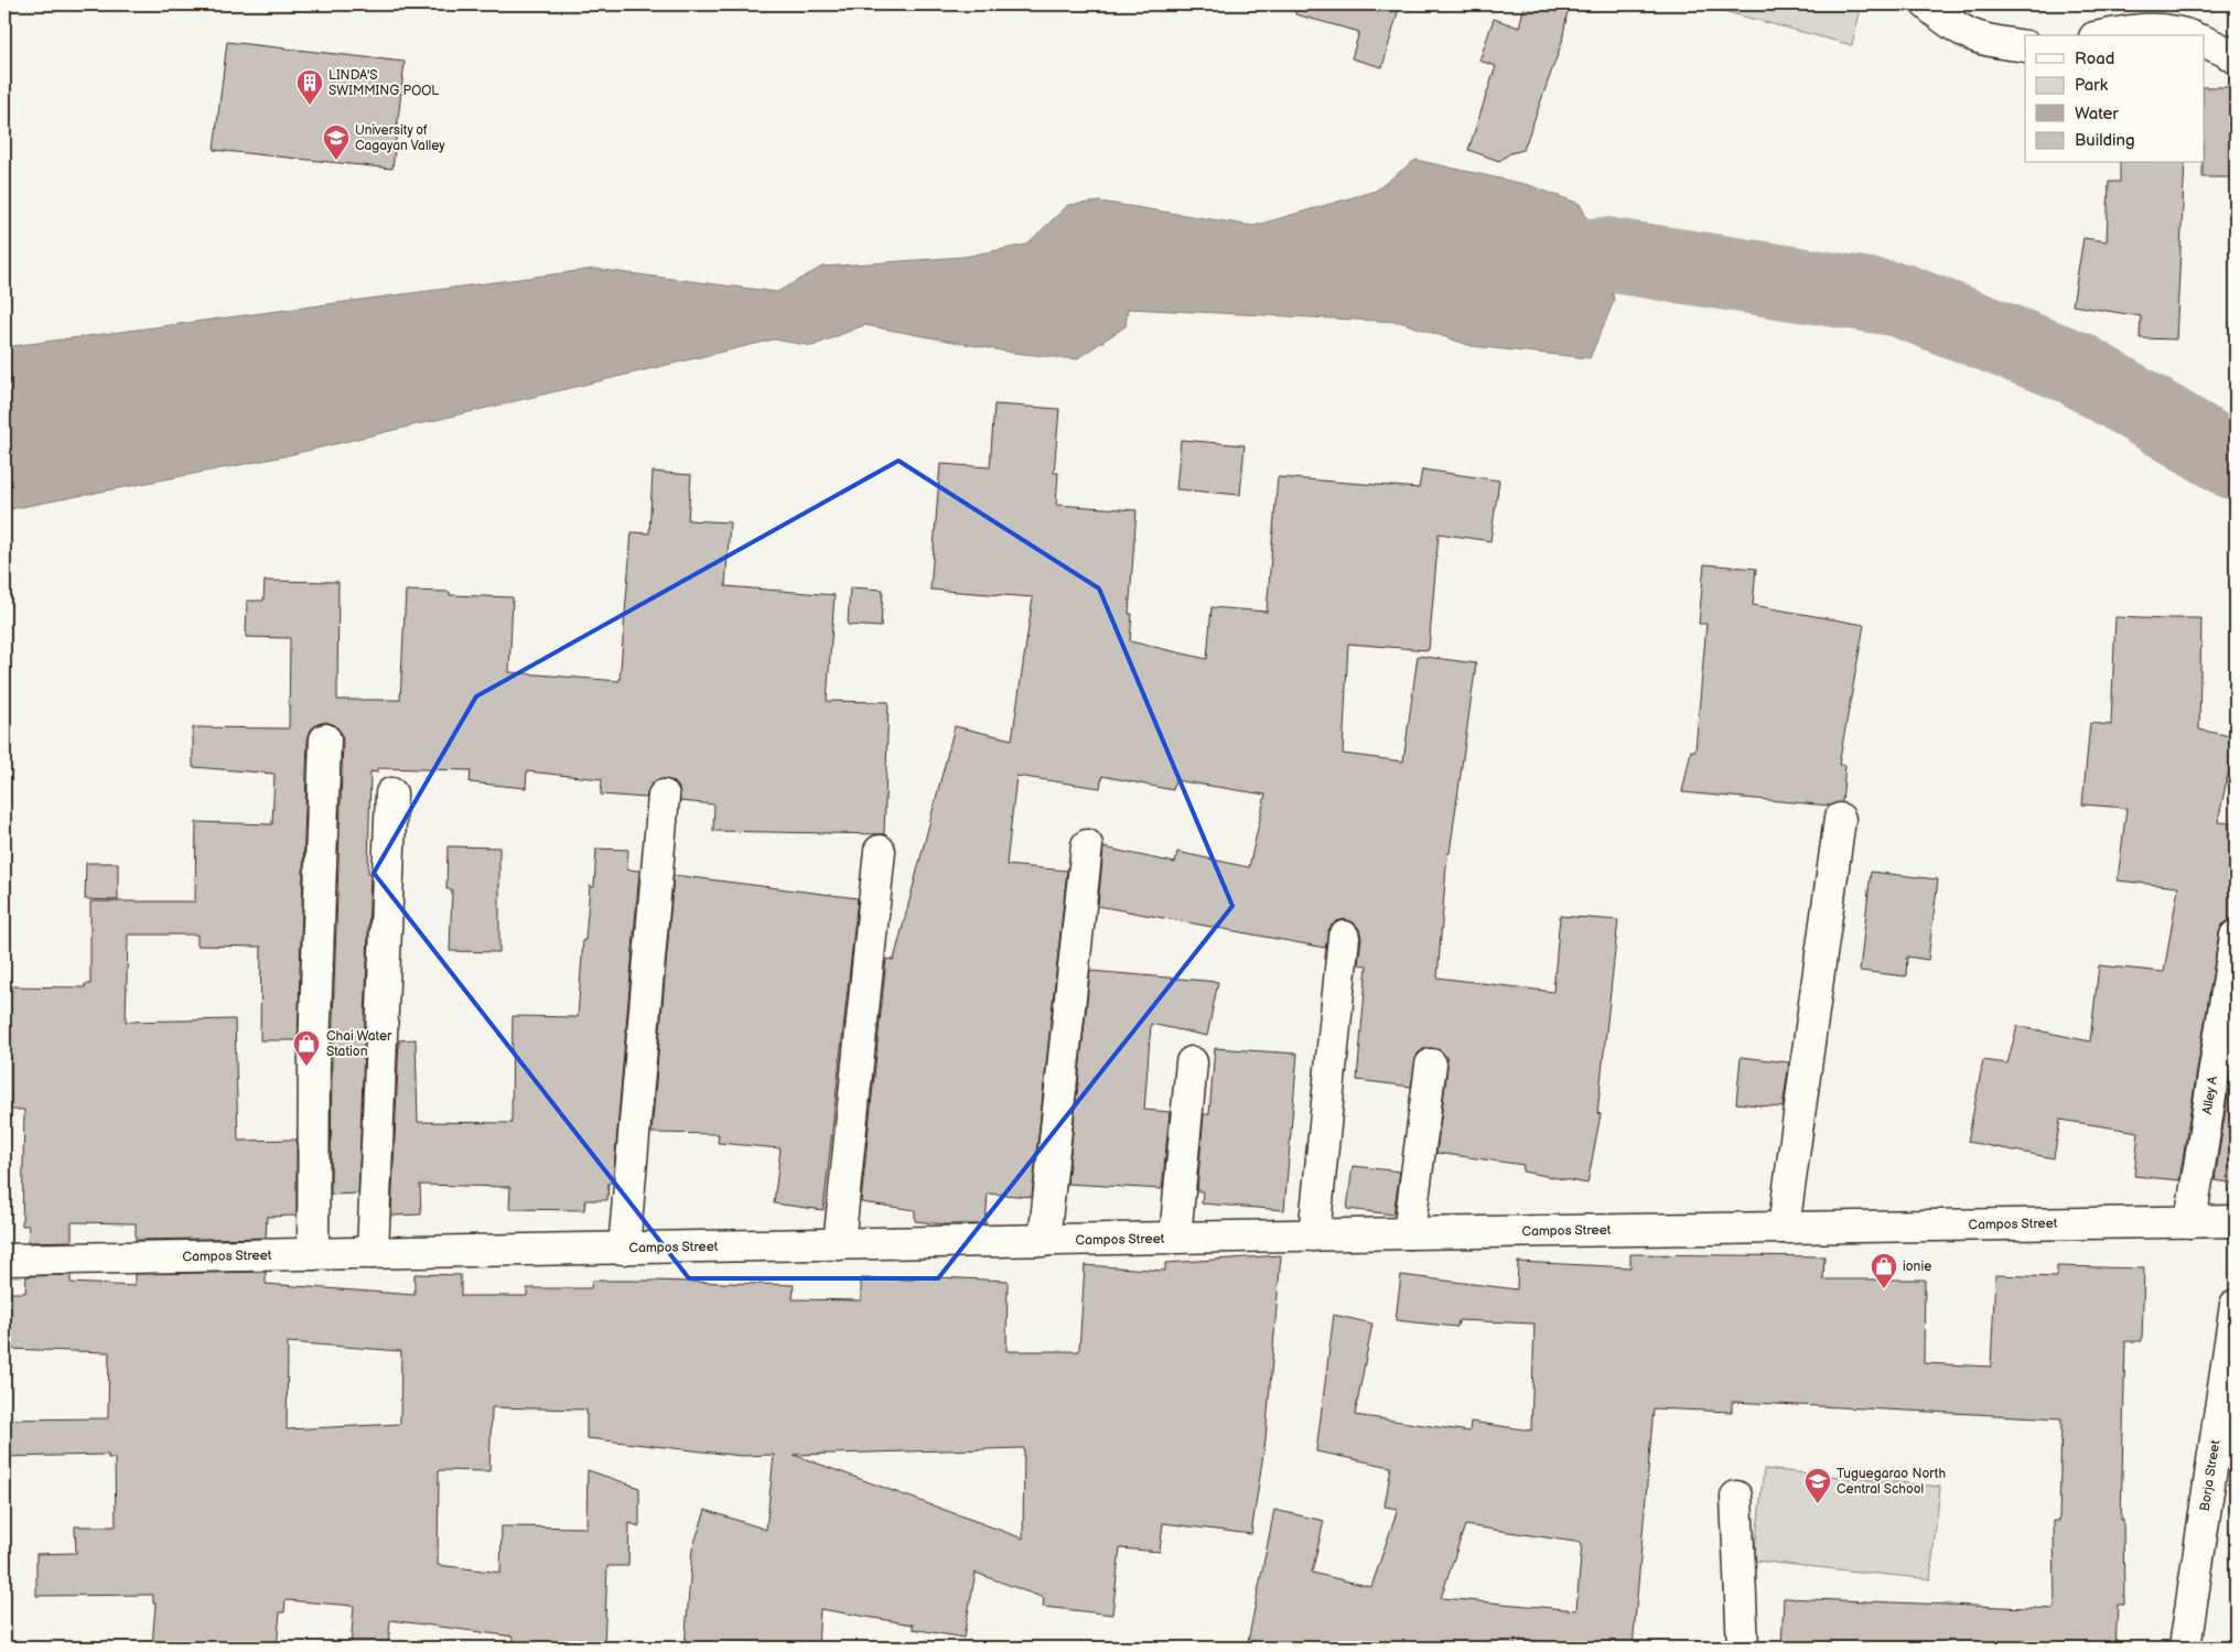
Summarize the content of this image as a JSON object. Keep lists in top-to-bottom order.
{
  "streets": {
    "street": ["Alley A", "Campos Street", "Borja Street"]
  },
  "crossings": [
    ["Alley A", "Campos Street"]
  ],
  "places": {
    "building": ["LINDA'S SWIMMING POOL"],
    "school or university": ["University of Cagayan Valley", "Tuguegarao North Central School"],
    "shop": ["Chai Water Station", "ionie"]
  },
  "legend": [
    "Road",
    "Park",
    "Water",
    "Building"
  ]
}
